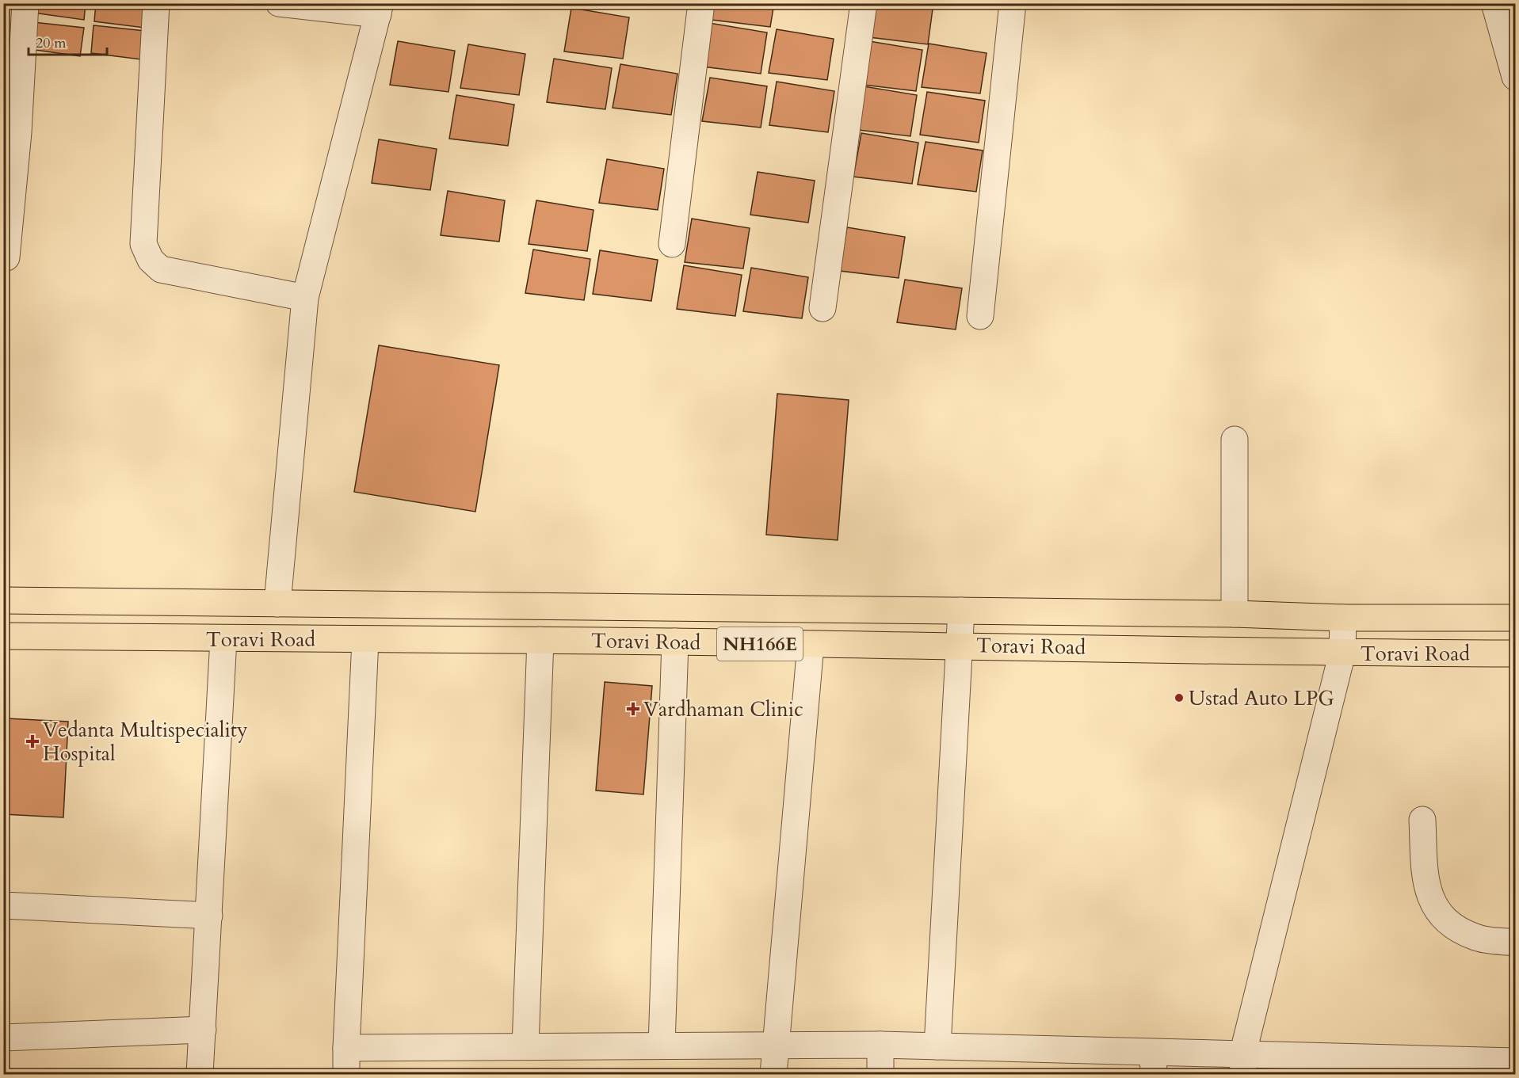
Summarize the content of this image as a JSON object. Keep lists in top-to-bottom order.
{
  "streets": {
    "highway": ["Toravi Road", "NH166E"]
  },
  "places": {
    "other": ["Ustad Auto LPG"],
    "health": ["Vardhaman Clinic", "Vedanta Multispeciality Hospital"]
  },
  "scale_bar": "20 m"
}
